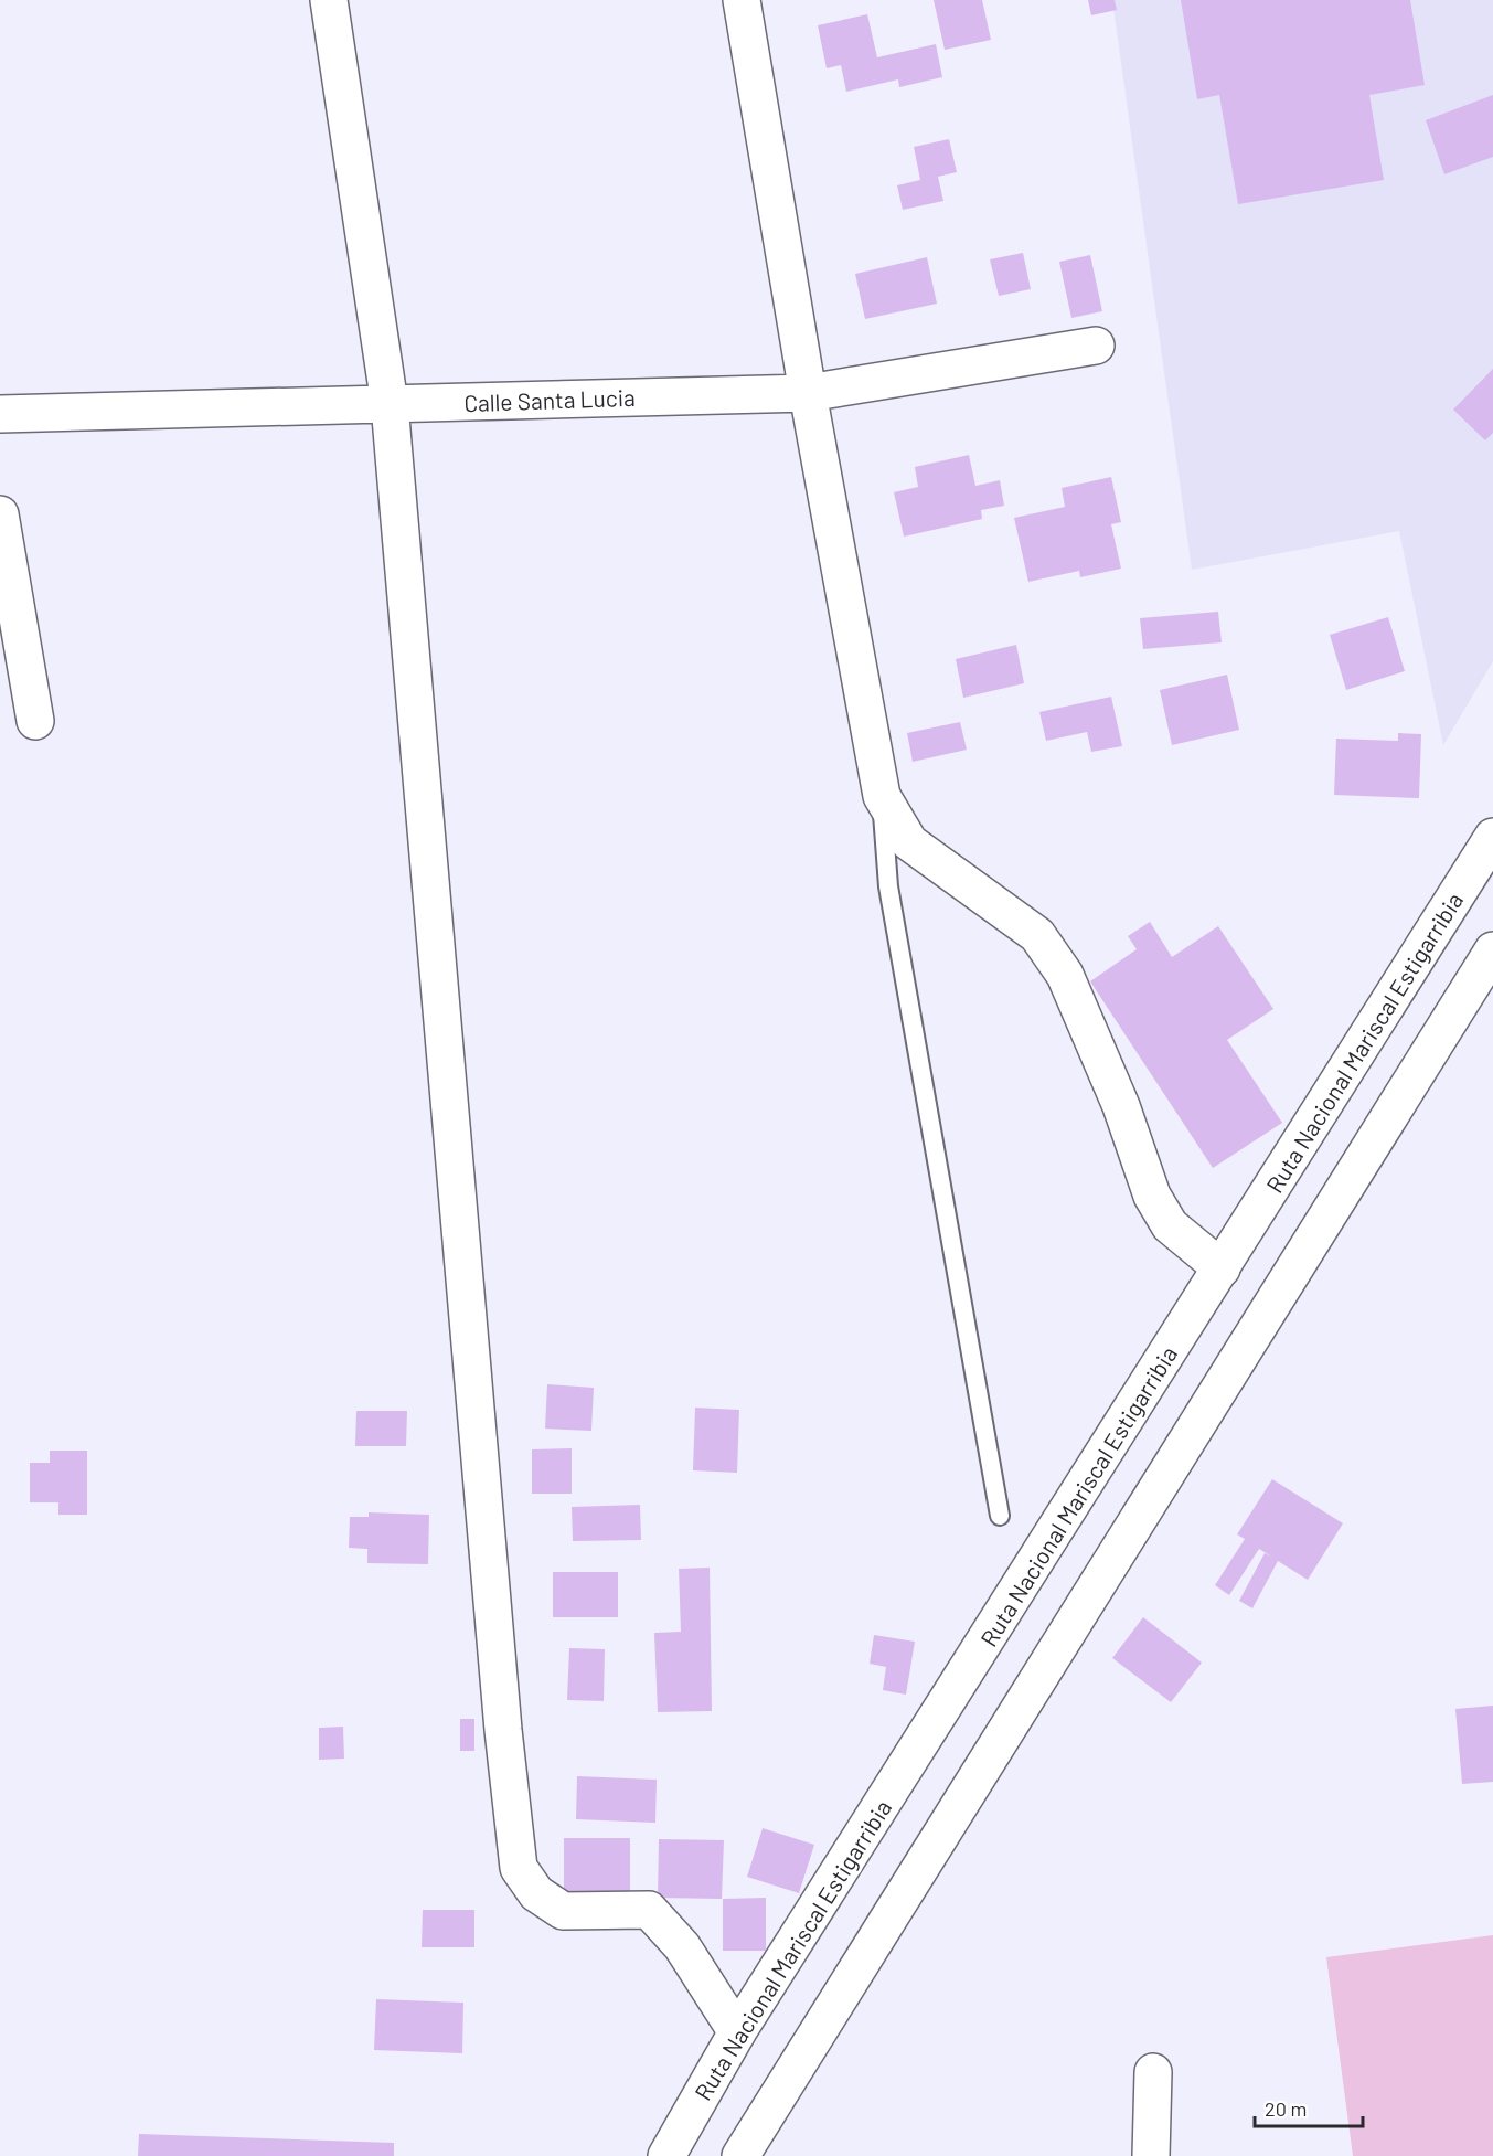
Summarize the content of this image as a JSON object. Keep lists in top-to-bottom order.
{
  "streets": {
    "main road": ["Calle Santa Lucia", "Ruta Nacional Mariscal Estigarribia"]
  },
  "scale_bar": "20 m"
}
